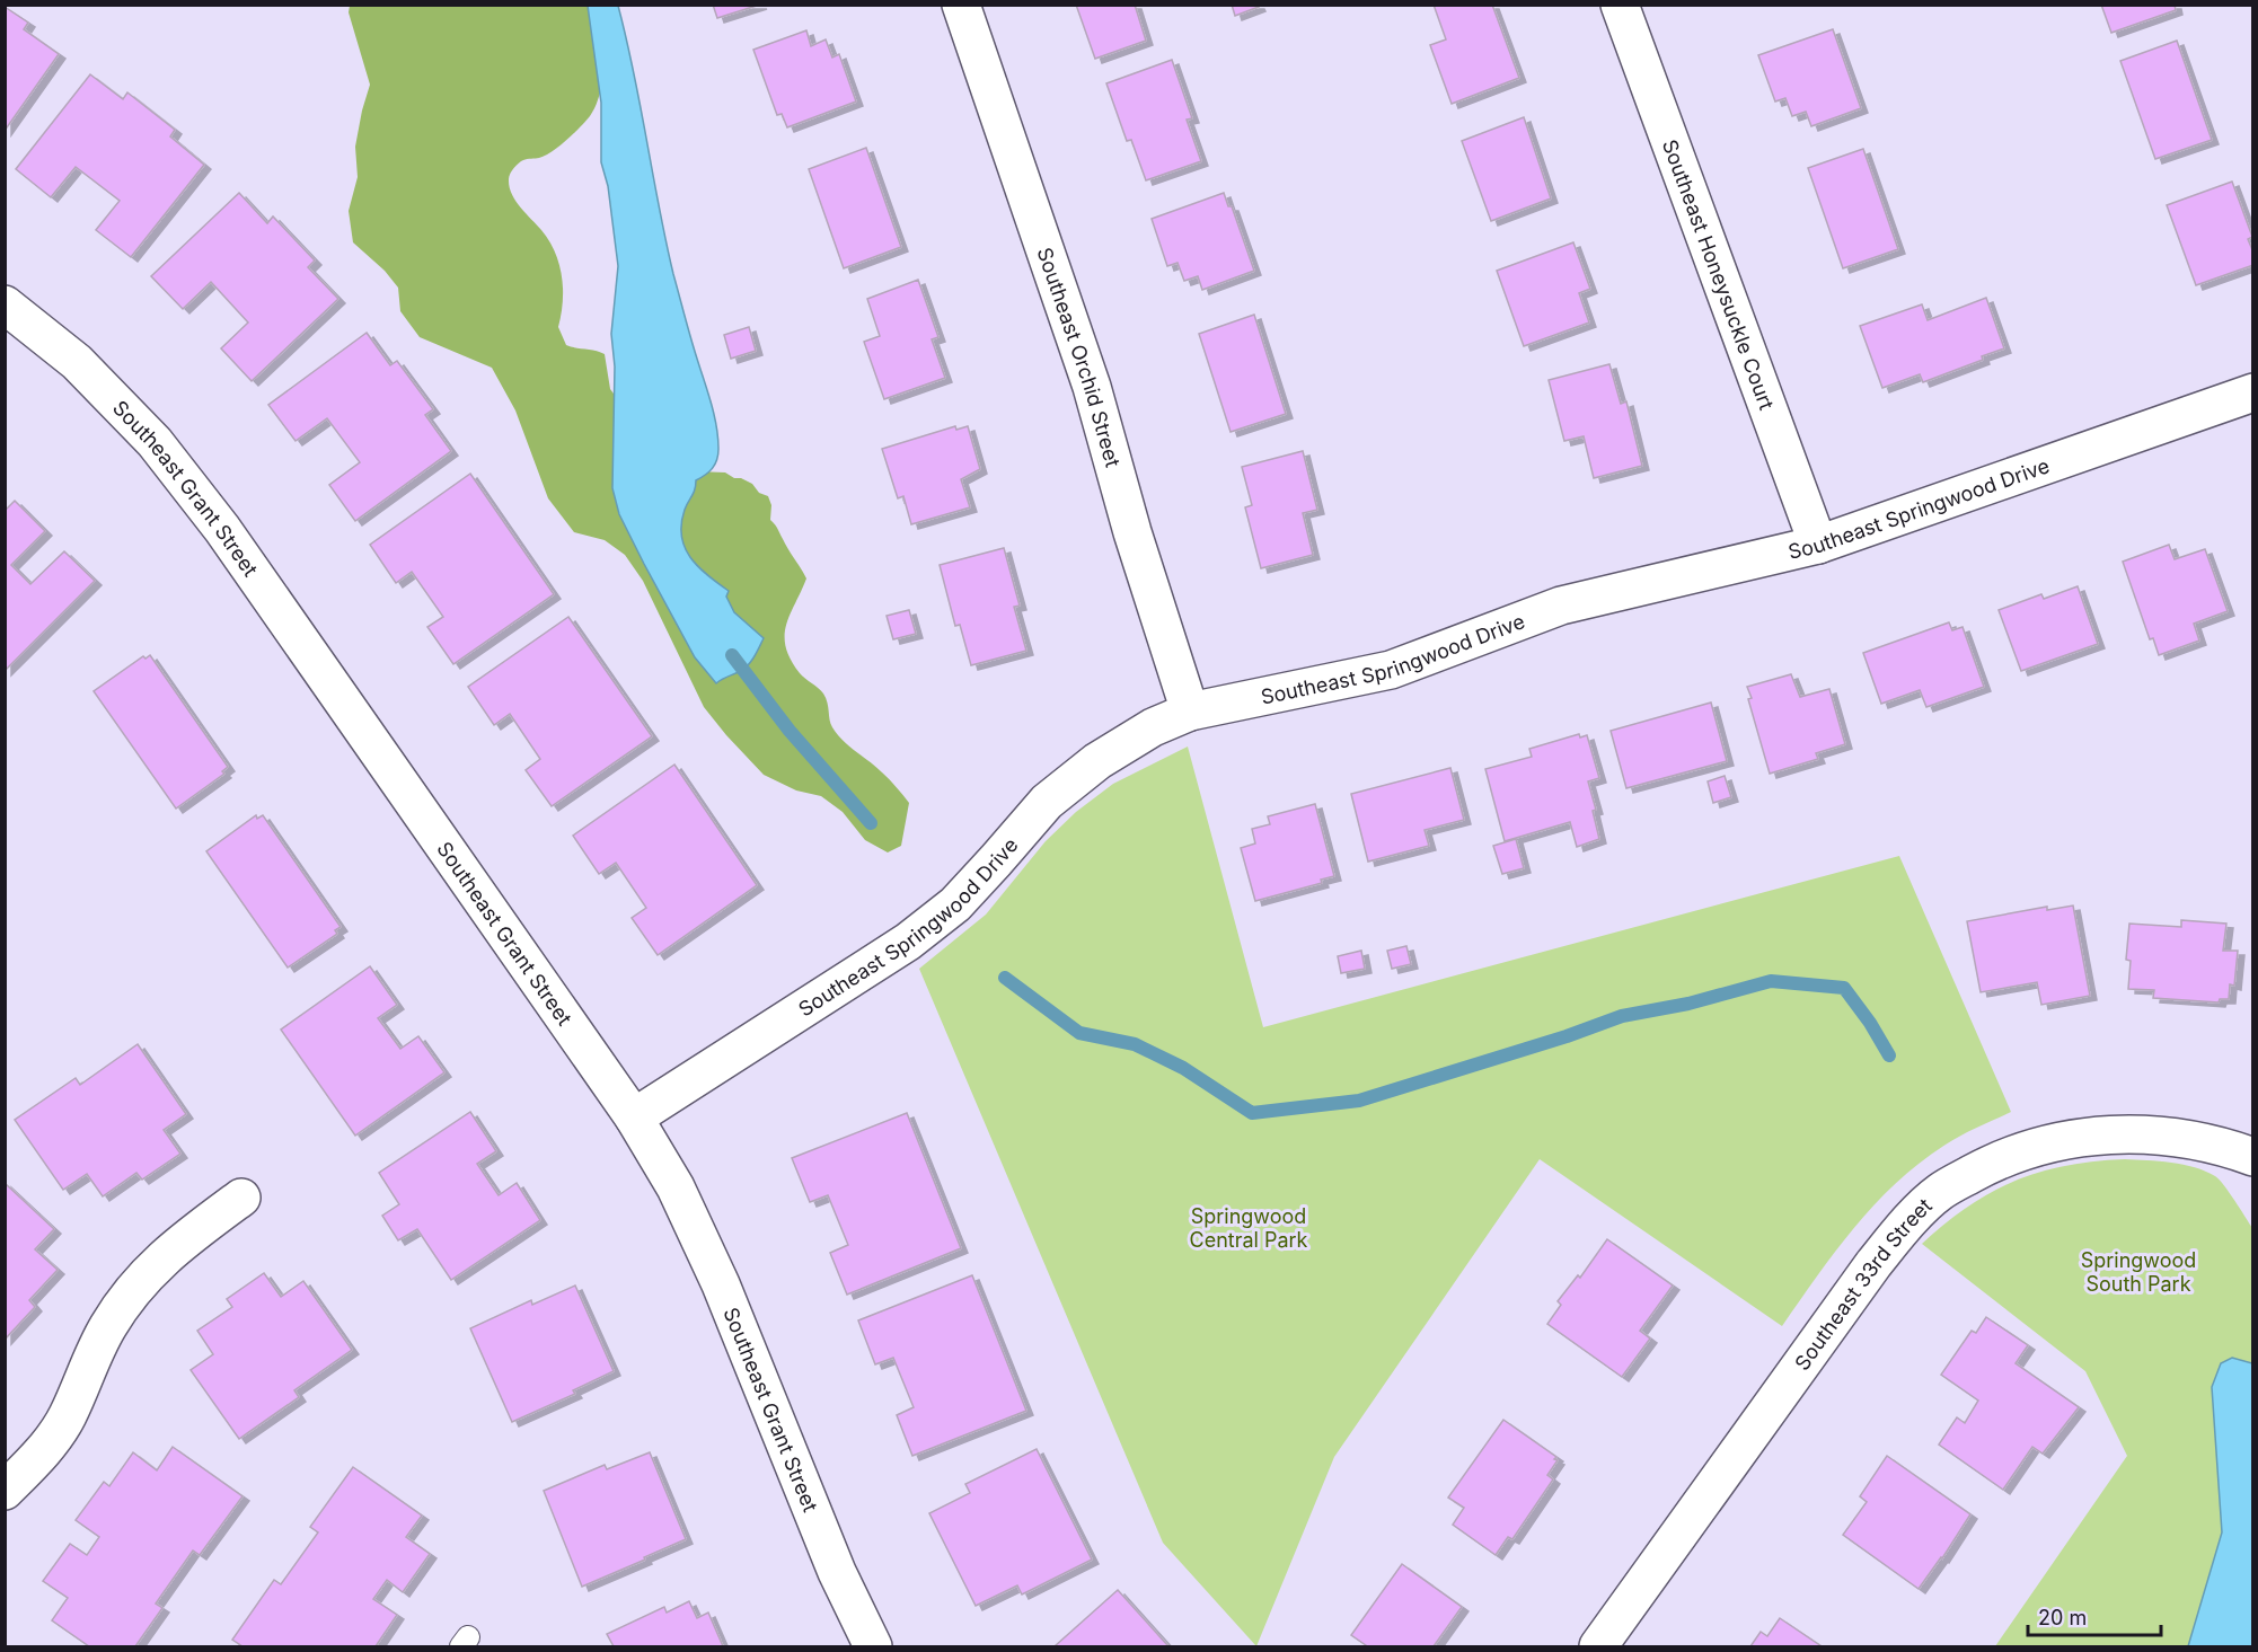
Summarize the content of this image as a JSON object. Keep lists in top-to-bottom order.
{
  "streets": {
    "street": [
      "Southeast Honeysuckle Court",
      "Southeast Orchid Street",
      "Southeast Grant Street",
      "Southeast Springwood Drive",
      "Southeast 33rd Street"
    ]
  },
  "crossings": [
    ["Southeast Honeysuckle Court", "Southeast Springwood Drive"],
    ["Southeast Orchid Street", "Southeast Springwood Drive"],
    ["Southeast Grant Street", "Southeast Springwood Drive"]
  ],
  "parks": ["Springwood Central Park", "Springwood South Park"],
  "scale_bar": "20 m"
}
